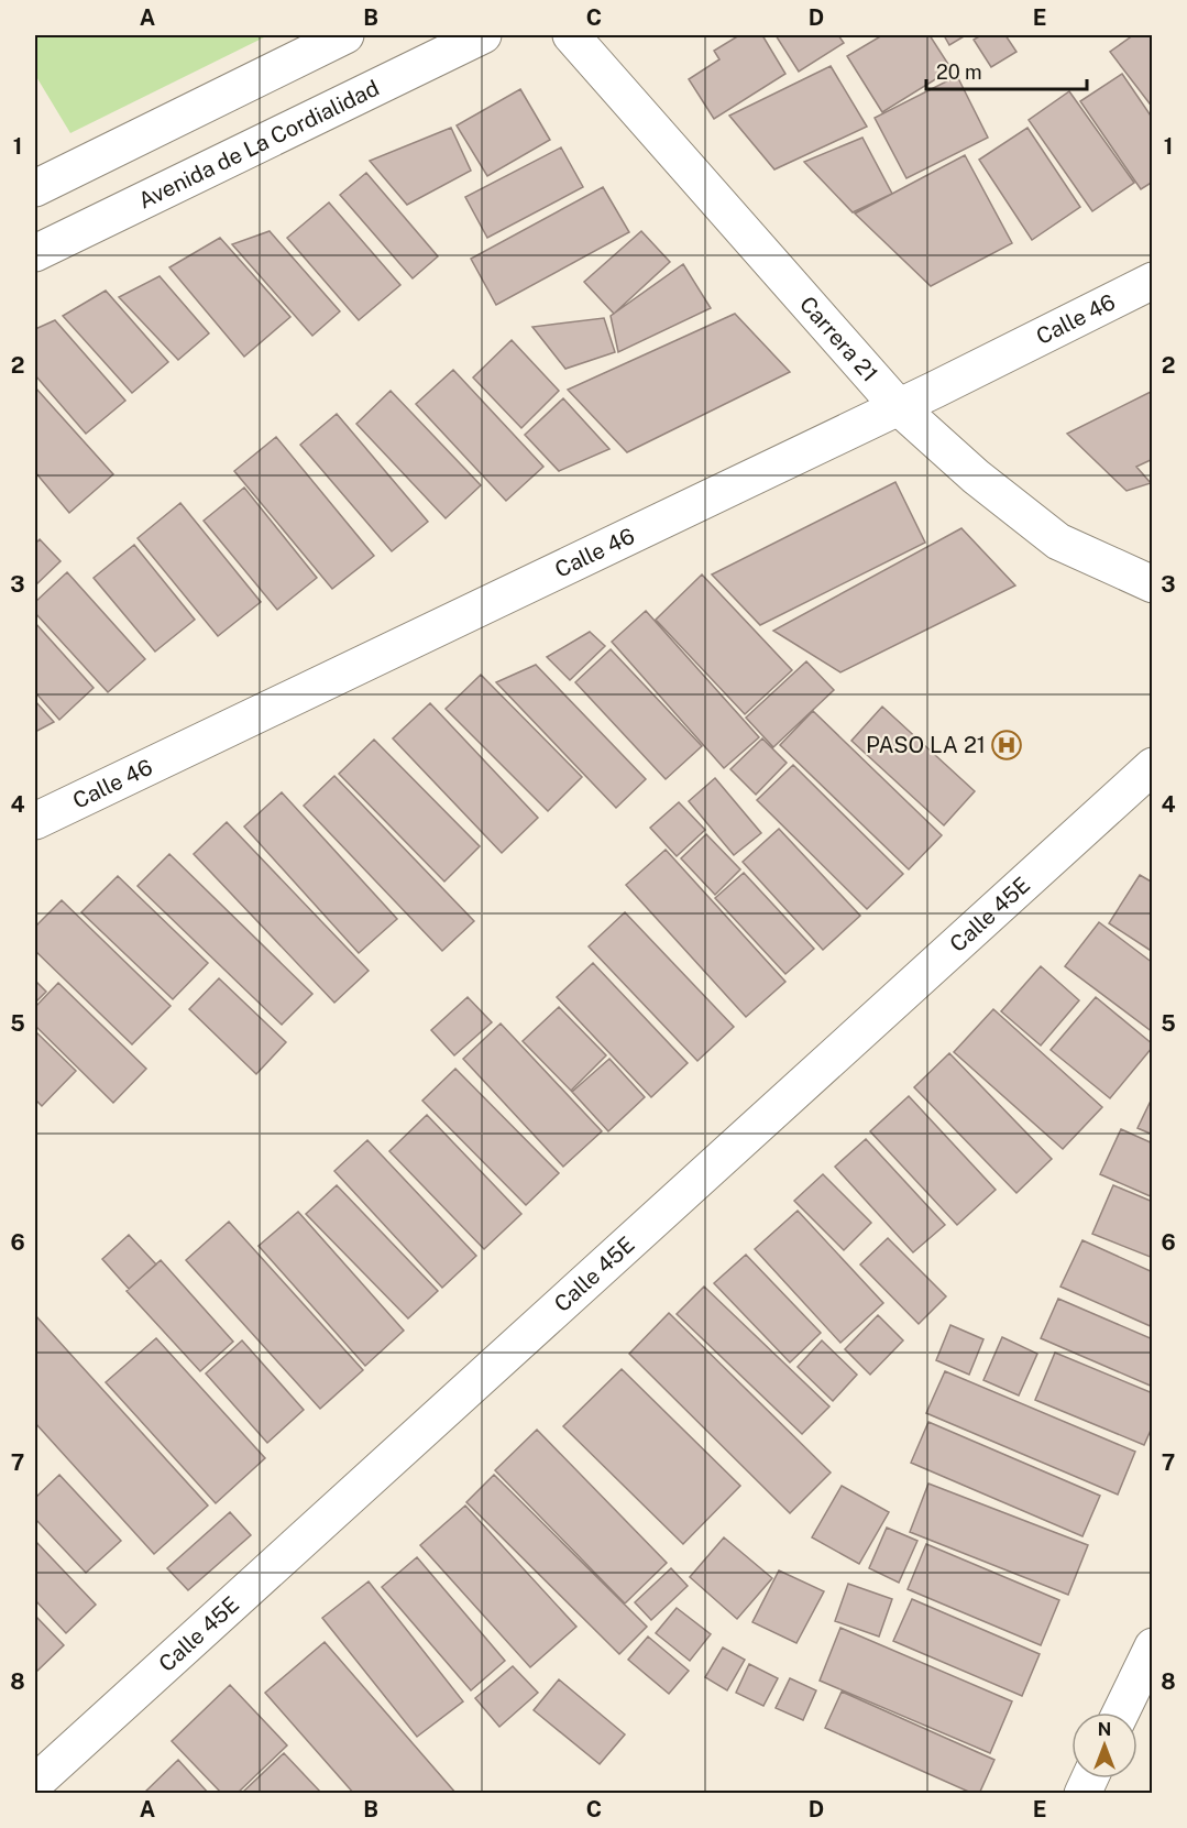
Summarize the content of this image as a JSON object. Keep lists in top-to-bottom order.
{
  "streets": {
    "street": [
      "Avenida de La Cordialidad",
      "Calle 46",
      "Carrera 21",
      "Calle 45E"
    ]
  },
  "crossings": [
    ["Calle 46", "Carrera 21"]
  ],
  "places": {
    "hospital": ["PASO LA 21"]
  },
  "scale_bar": "20 m",
  "north": "top",
  "grid": {
    "columns": [
      "A",
      "B",
      "C",
      "D",
      "E"
    ],
    "rows": [
      "1",
      "2",
      "3",
      "4",
      "5",
      "6",
      "7",
      "8"
    ]
  }
}
